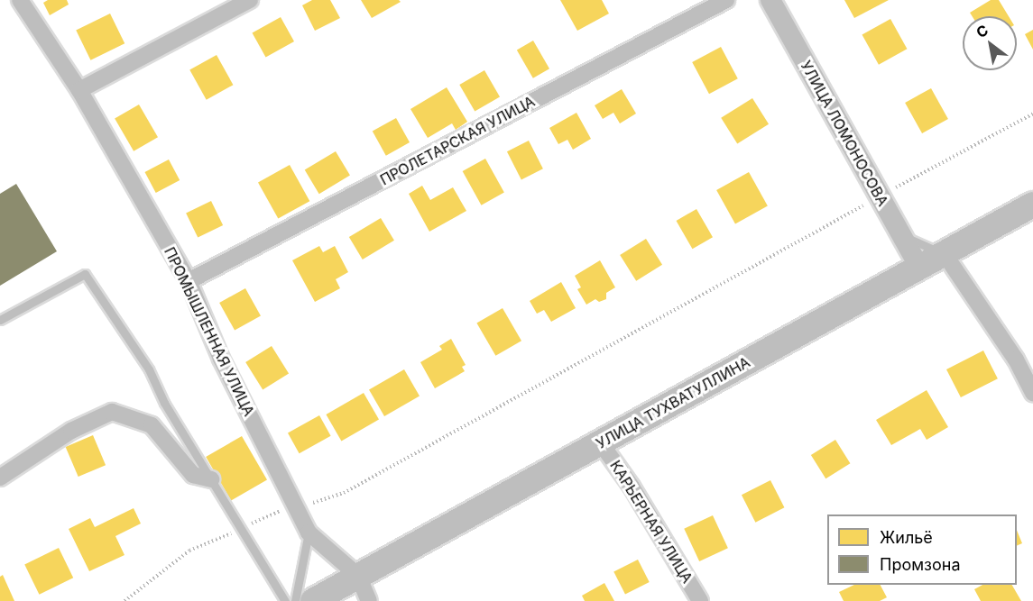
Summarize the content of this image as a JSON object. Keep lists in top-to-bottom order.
{
  "streets": {
    "main road": ["УЛИЦА ТУХВАТУЛЛИНА"],
    "street": [
      "УЛИЦА ЛОМОНОСОВА",
      "ПРОЛЕТАРСКАЯ УЛИЦА",
      "ПРОМЫШЛЕННАЯ УЛИЦА",
      "КАРЬЕРНАЯ УЛИЦА"
    ]
  },
  "crossings": [
    ["УЛИЦА ЛОМОНОСОВА", "УЛИЦА ТУХВАТУЛЛИНА"],
    ["ПРОЛЕТАРСКАЯ УЛИЦА", "ПРОМЫШЛЕННАЯ УЛИЦА"],
    ["ПРОМЫШЛЕННАЯ УЛИЦА", "УЛИЦА ТУХВАТУЛЛИНА"],
    ["УЛИЦА ТУХВАТУЛЛИНА", "КАРЬЕРНАЯ УЛИЦА"]
  ],
  "legend": ["Жильё", "Промзона"],
  "north": "top left"
}
